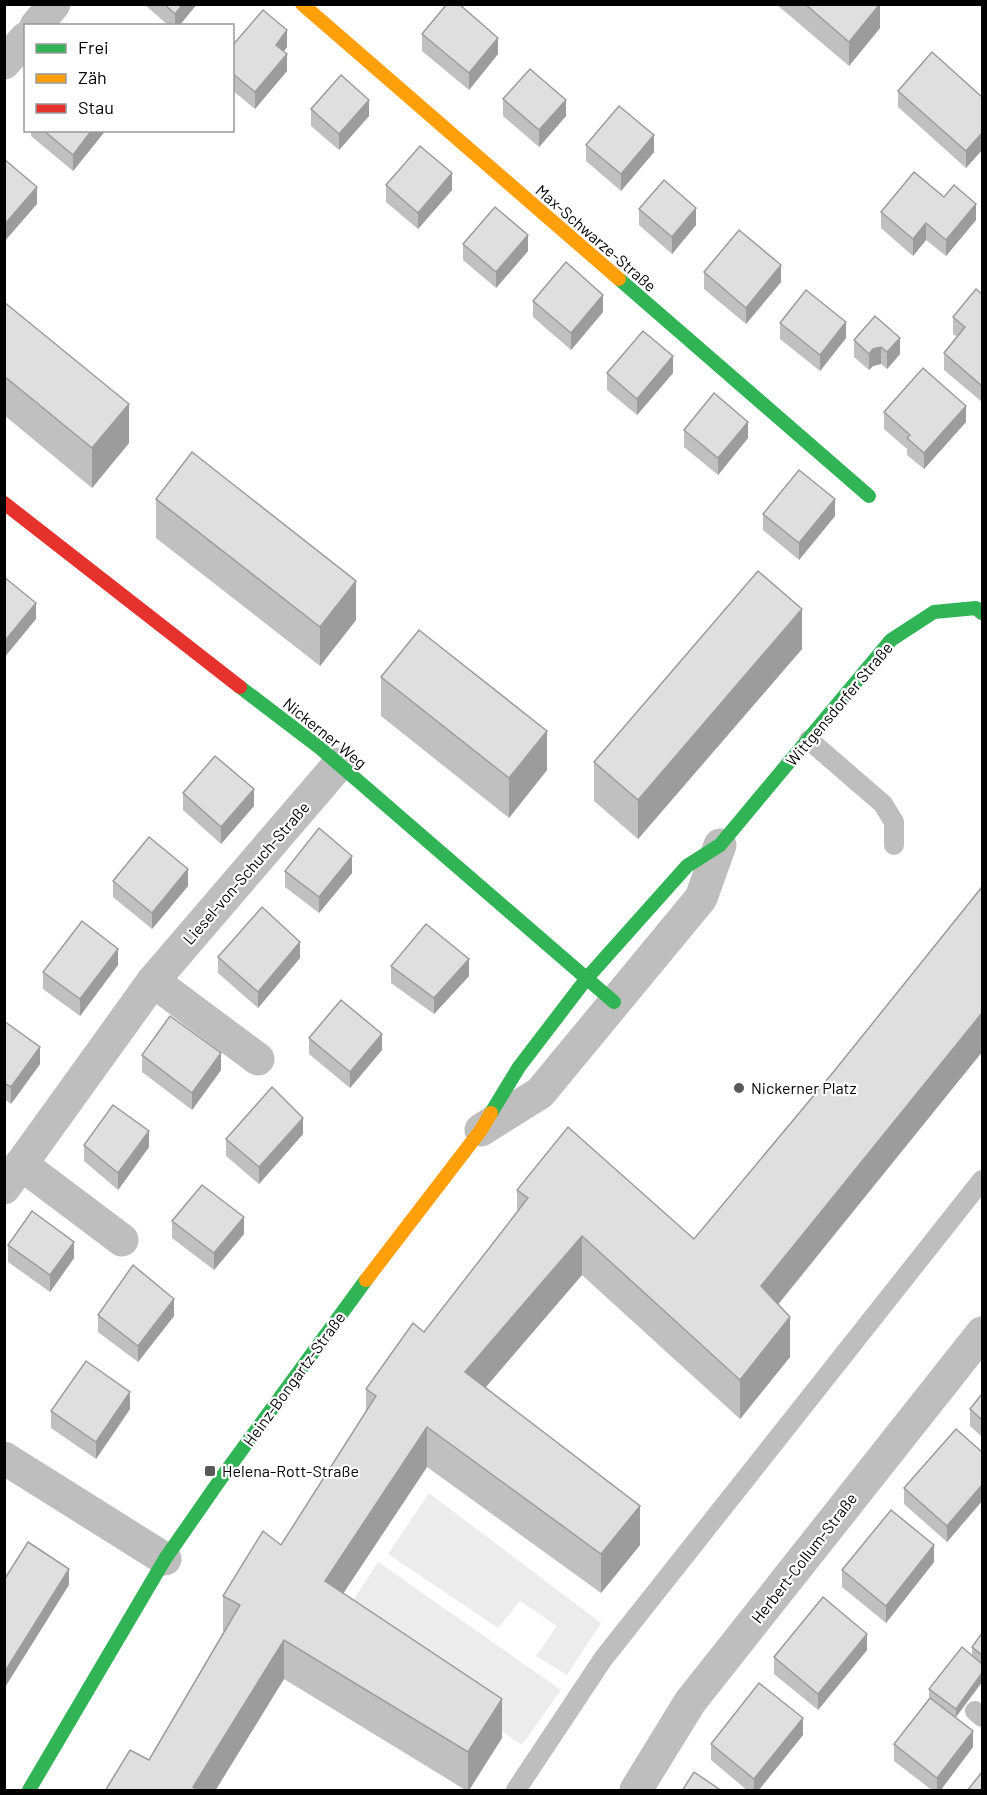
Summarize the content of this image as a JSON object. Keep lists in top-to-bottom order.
{
  "streets": {
    "street": [
      "Max-Schwarze-Straße",
      "Wittgensdorfer Straße",
      "Nickerner Weg",
      "Liesel-von-Schuch-Straße",
      "Heinz-Bongartz-Straße",
      "Herbert-Collum-Straße"
    ]
  },
  "crossings": [
    ["Wittgensdorfer Straße", "Nickerner Weg"],
    ["Wittgensdorfer Straße", "Heinz-Bongartz-Straße"],
    ["Nickerner Weg", "Liesel-von-Schuch-Straße"],
    ["Nickerner Weg", "Heinz-Bongartz-Straße"]
  ],
  "places": {
    "other": ["Nickerner Platz"],
    "transit": ["Helena-Rott-Straße"]
  },
  "legend": ["Frei", "Zäh", "Stau"]
}
